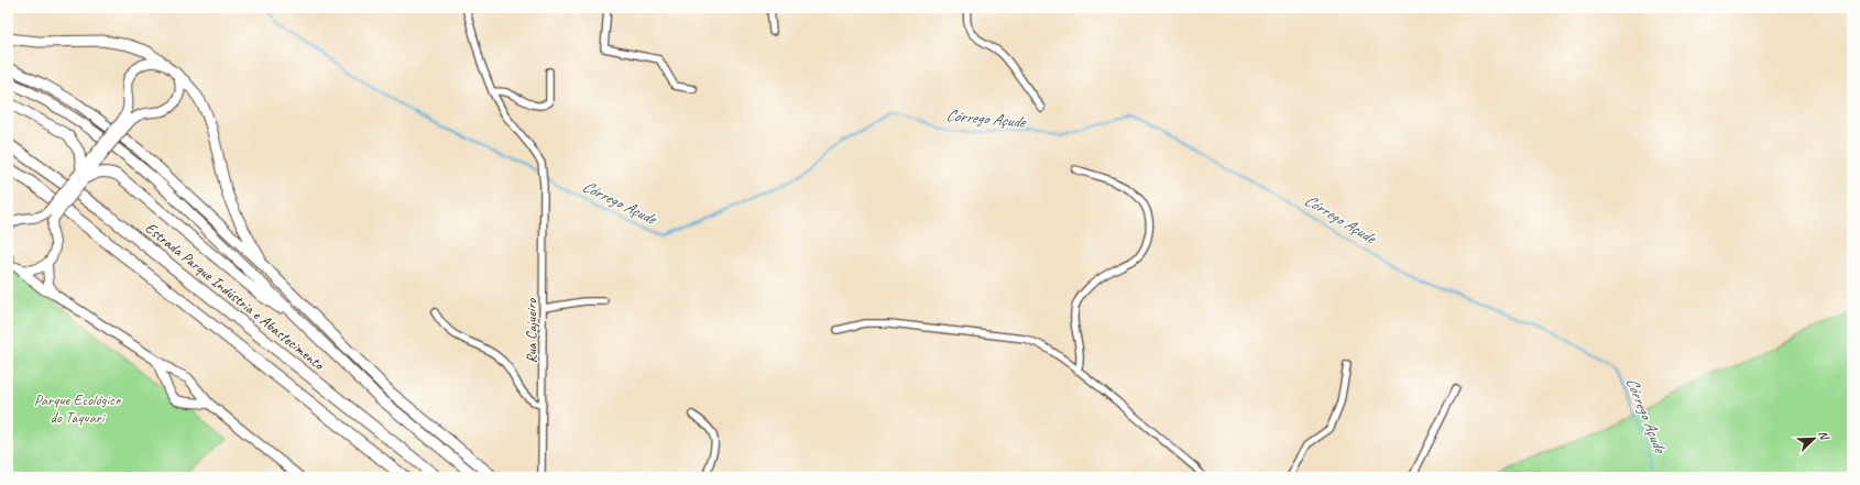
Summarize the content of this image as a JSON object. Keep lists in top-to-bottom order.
{
  "streets": {
    "highway": ["Estrada Parque Indústria e Abastecimento"],
    "street": ["Rua Cajueiro"]
  },
  "water": ["Córrego Açude"],
  "parks": ["Parque Ecológico do Taquari"],
  "north": "top right"
}
